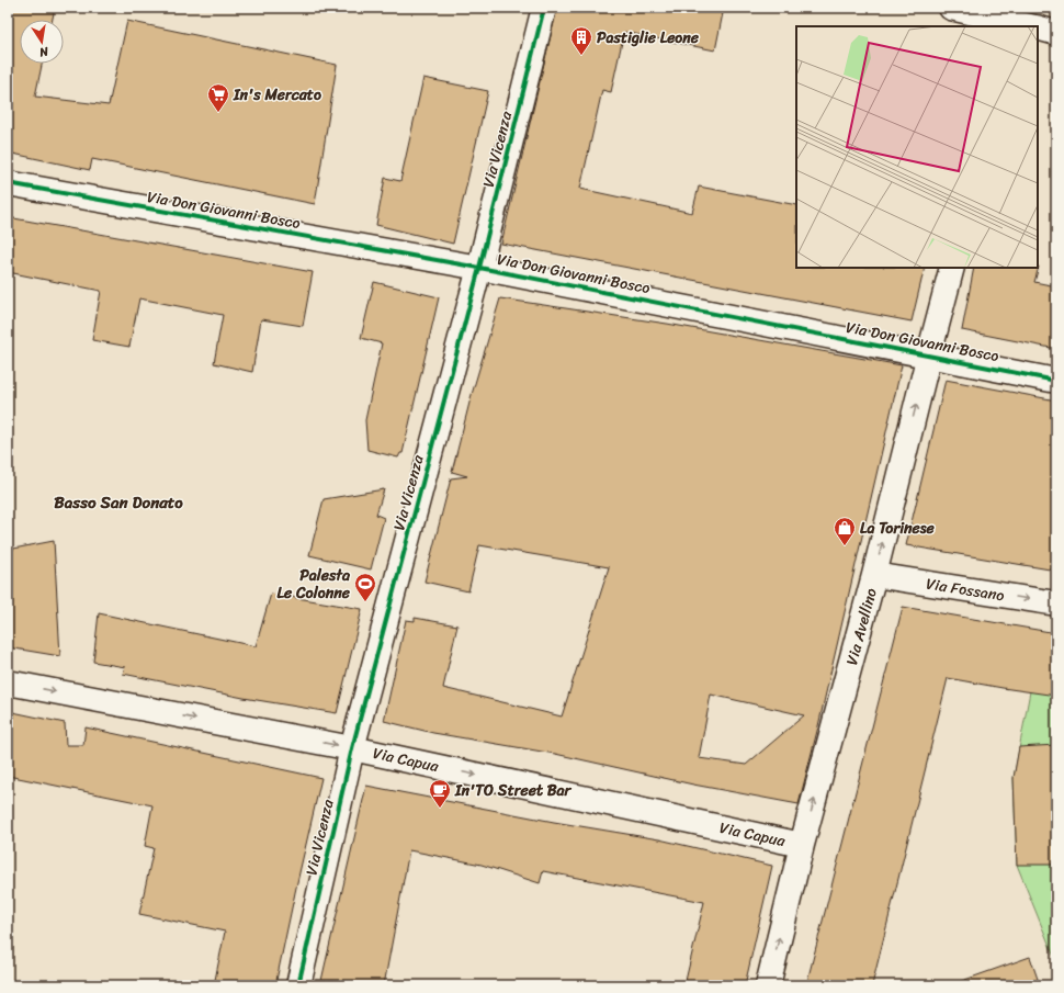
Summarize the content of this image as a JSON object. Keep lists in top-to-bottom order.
{
  "streets": {
    "street": [
      "Via Vicenza",
      "Via Don Giovanni Bosco",
      "Via Fossano",
      "Via Avellino",
      "Via Capua"
    ]
  },
  "crossings": [
    ["Via Vicenza", "Via Don Giovanni Bosco"],
    ["Via Vicenza", "Via Capua"],
    ["Via Don Giovanni Bosco", "Via Avellino"],
    ["Via Fossano", "Via Avellino"],
    ["Via Avellino", "Via Capua"]
  ],
  "one_way": ["Via Fossano", "Via Avellino", "Via Capua"],
  "districts": ["Basso San Donato"],
  "places": {
    "building": ["Pastiglie Leone"],
    "supermarket": ["In's Mercato"],
    "shop": ["La Torinese"],
    "sports": ["Palesta Le Colonne"],
    "cafe": ["In'TO Street Bar"]
  },
  "north": "bottom"
}
